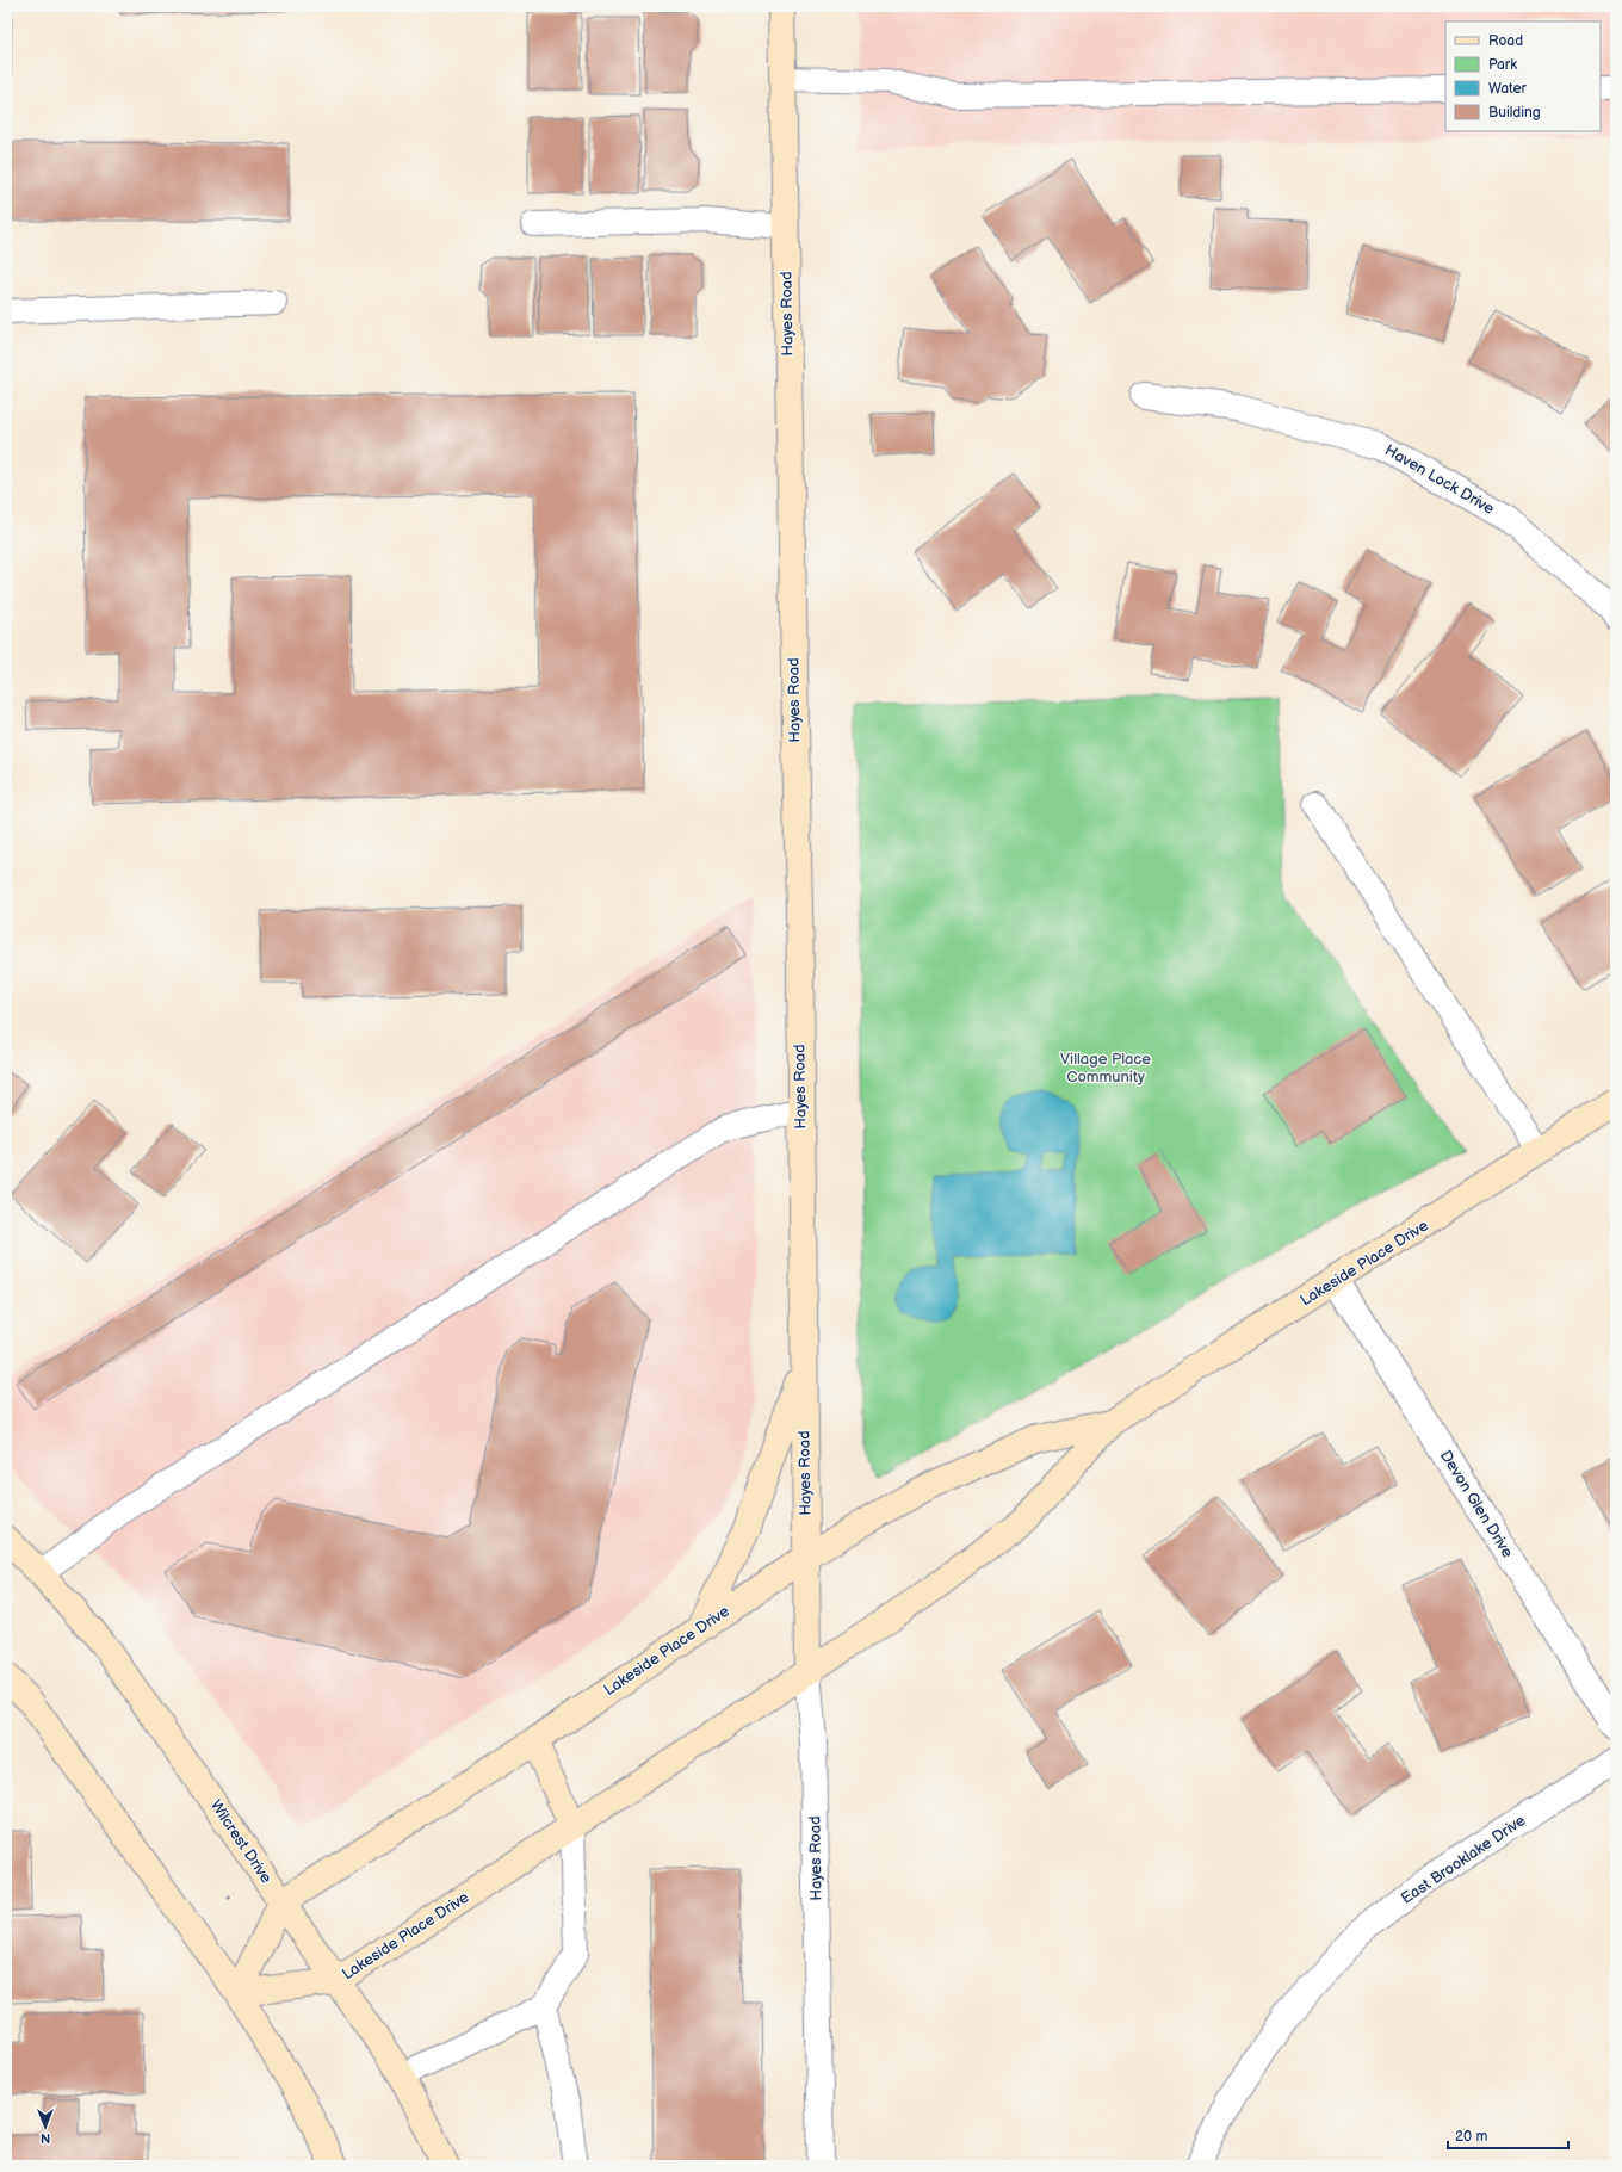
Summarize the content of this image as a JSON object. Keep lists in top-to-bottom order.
{
  "streets": {
    "street": [
      "Hayes Road",
      "Haven Lock Drive",
      "Lakeside Place Drive",
      "Devon Glen Drive",
      "Wilcrest Drive",
      "East Brooklake Drive"
    ]
  },
  "crossings": [
    ["Hayes Road", "Lakeside Place Drive"],
    ["Lakeside Place Drive", "Devon Glen Drive"],
    ["Lakeside Place Drive", "Wilcrest Drive"]
  ],
  "parks": ["Village Place Community"],
  "legend": [
    "Road",
    "Park",
    "Water",
    "Building"
  ],
  "scale_bar": "20 m",
  "north": "bottom"
}
